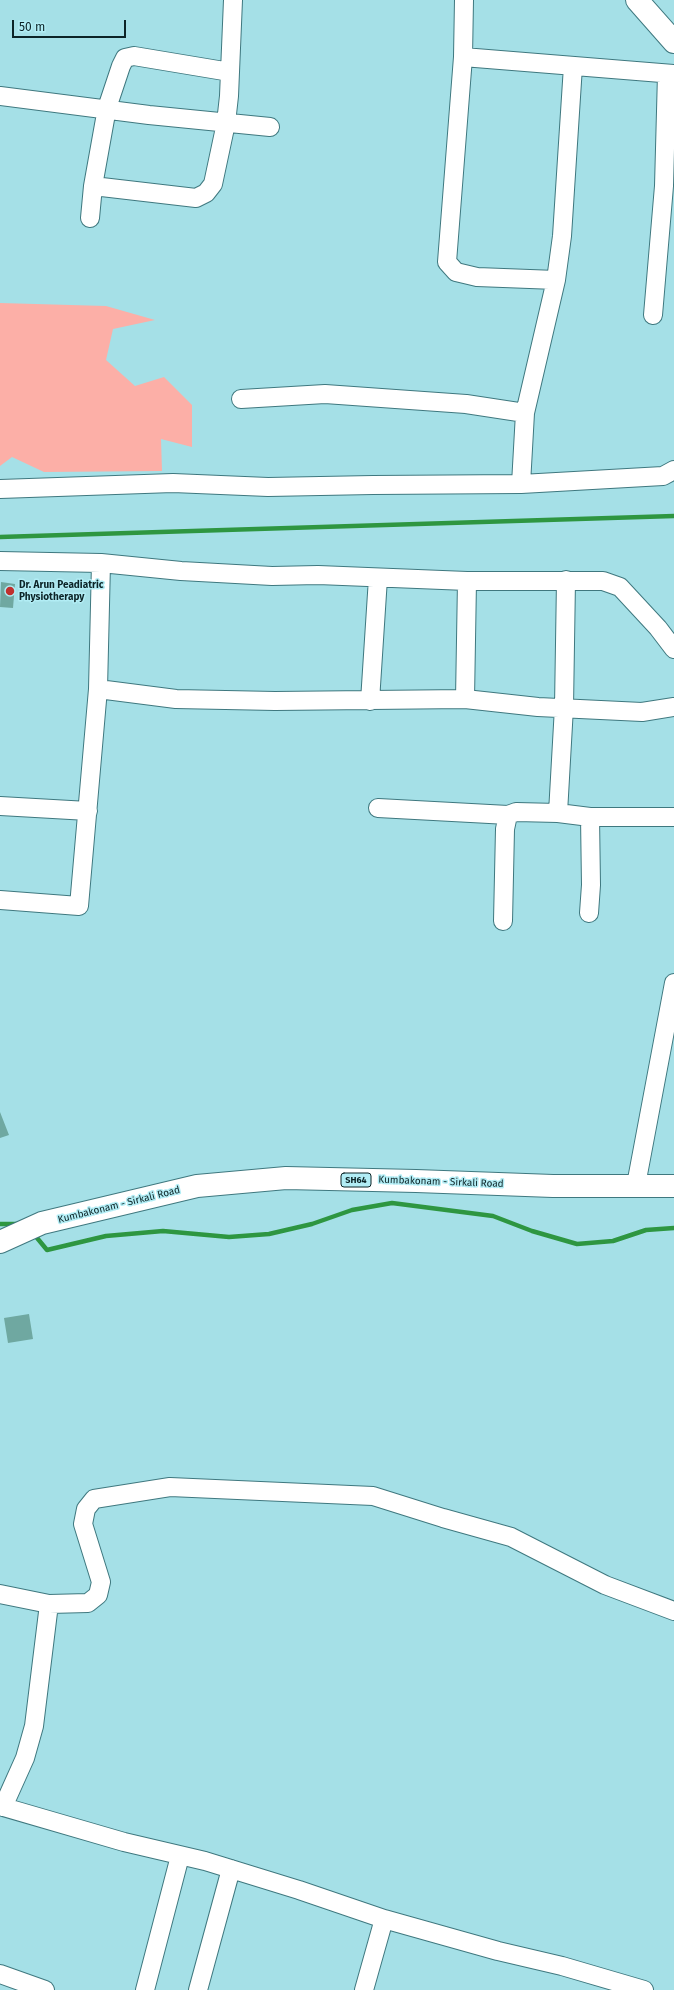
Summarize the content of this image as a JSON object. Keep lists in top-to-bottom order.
{
  "streets": {
    "main road": ["SH64", "Kumbakonam - Sirkali Road"]
  },
  "places": ["Dr. Arun Peadiatric Physiotherapy"],
  "scale_bar": "50 m"
}
